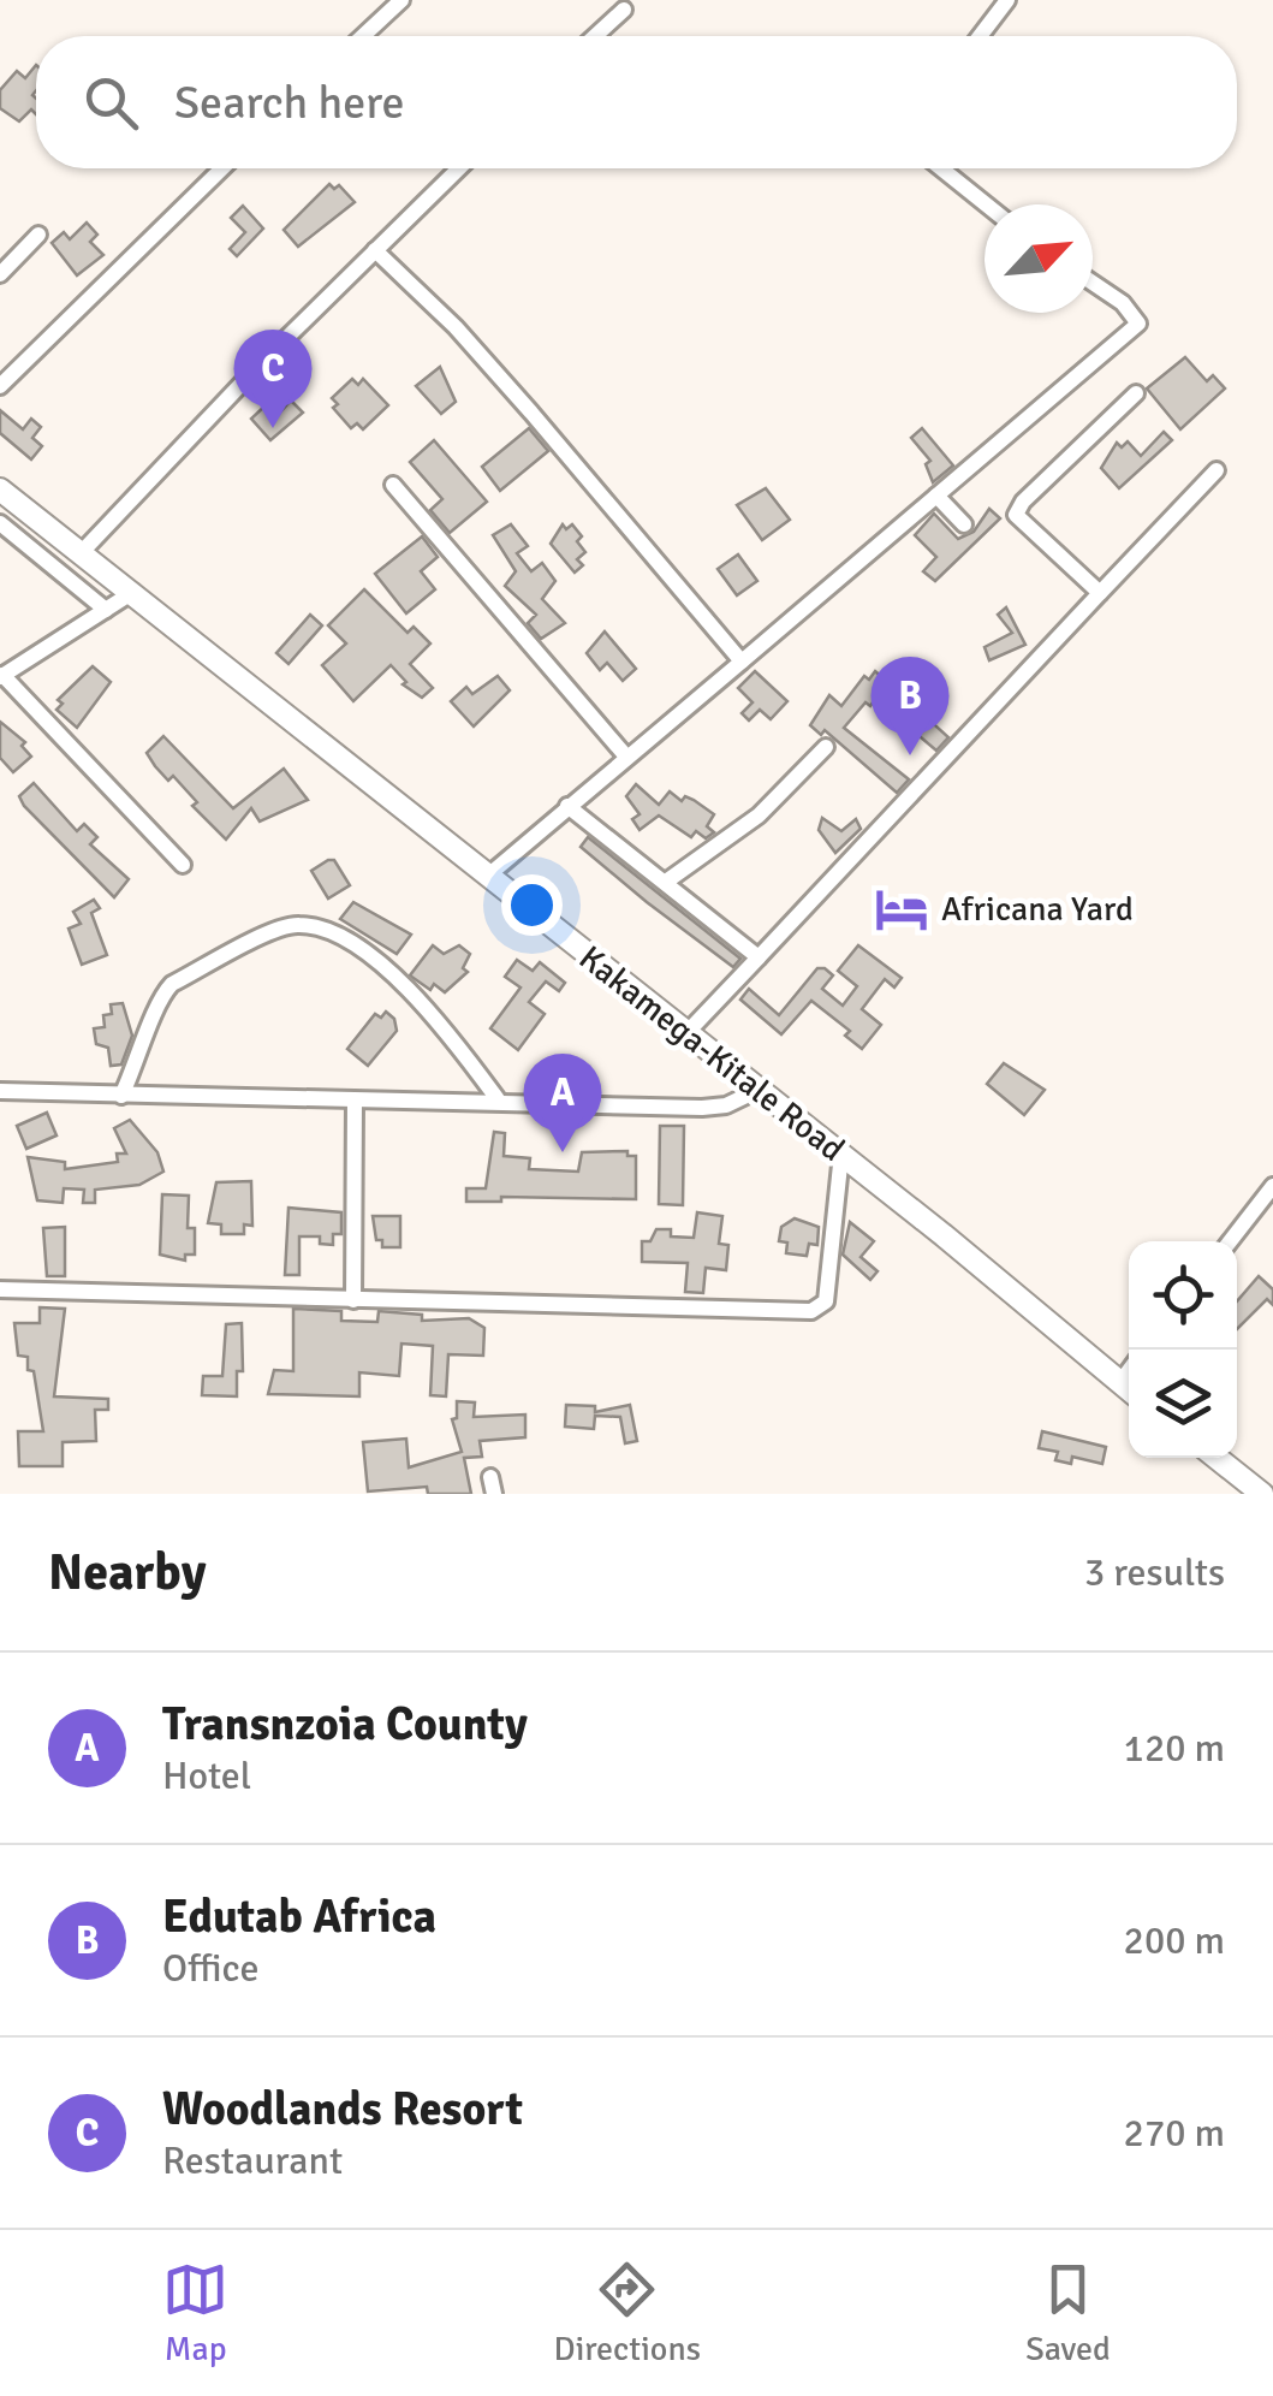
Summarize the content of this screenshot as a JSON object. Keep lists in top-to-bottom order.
{
  "streets": {
    "highway": ["Kakamega-Kitale Road"]
  },
  "places": {
    "hotel": ["Africana Yard"]
  },
  "north": "top right",
  "page": {
    "search": "Search here",
    "pins": ["C", "B", "A"],
    "heading": ["Nearby", "3 results"],
    "list": [
      {
        "mark": "A",
        "name": "Transnzoia County",
        "note": "Hotel",
        "value": "120 m"
      },
      {
        "mark": "B",
        "name": "Edutab Africa",
        "note": "Office",
        "value": "200 m"
      },
      {
        "mark": "C",
        "name": "Woodlands Resort",
        "note": "Restaurant",
        "value": "270 m"
      }
    ],
    "nav": ["Map", "Directions", "Saved"]
  }
}
